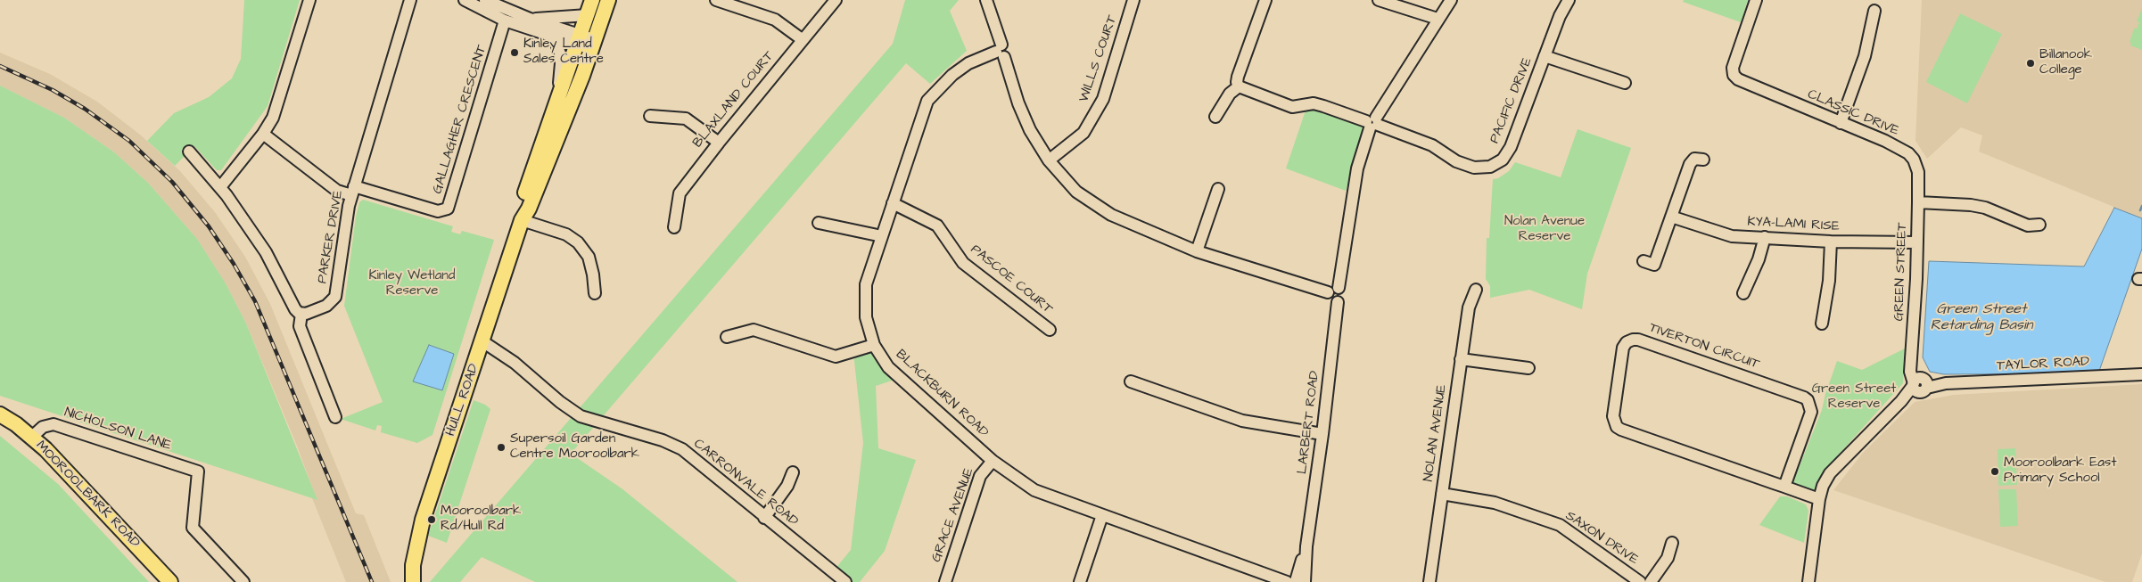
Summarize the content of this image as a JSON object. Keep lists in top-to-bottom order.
{
  "streets": {
    "main road": ["HULL ROAD", "MOOROOLBARK ROAD"],
    "street": [
      "WILLS COURT",
      "BLAXLAND COURT",
      "PACIFIC DRIVE",
      "CLASSIC DRIVE",
      "GALLAGHER CRESCENT",
      "KYA-LAMI RISE",
      "PARKER DRIVE",
      "GREEN STREET",
      "PASCOE COURT",
      "TIVERTON CIRCUIT",
      "TAYLOR ROAD",
      "BLACKBURN ROAD",
      "LARBERT ROAD",
      "NICHOLSON LANE",
      "NOLAN AVENUE",
      "CARRONVALE ROAD",
      "GRACE AVENUE",
      "SAXON DRIVE"
    ]
  },
  "crossings": [
    ["CLASSIC DRIVE", "GREEN STREET"],
    ["GALLAGHER CRESCENT", "PARKER DRIVE"],
    ["KYA-LAMI RISE", "GREEN STREET"],
    ["GREEN STREET", "TAYLOR ROAD"],
    ["PASCOE COURT", "BLACKBURN ROAD"],
    ["BLACKBURN ROAD", "LARBERT ROAD"],
    ["BLACKBURN ROAD", "GRACE AVENUE"],
    ["HULL ROAD", "CARRONVALE ROAD"],
    ["NICHOLSON LANE", "MOOROOLBARK ROAD"],
    ["NOLAN AVENUE", "SAXON DRIVE"]
  ],
  "water": ["Green Street Retarding Basin"],
  "parks": ["Nolan Avenue Reserve", "Kinley Wetland Reserve", "Green Street Reserve"],
  "places": [
    "Kinley Land Sales Centre",
    "Billanook College",
    "Supersoil Garden Centre Mooroolbark",
    "Mooroolbark East Primary School",
    "Mooroolbark Rd/Hull Rd"
  ]
}
